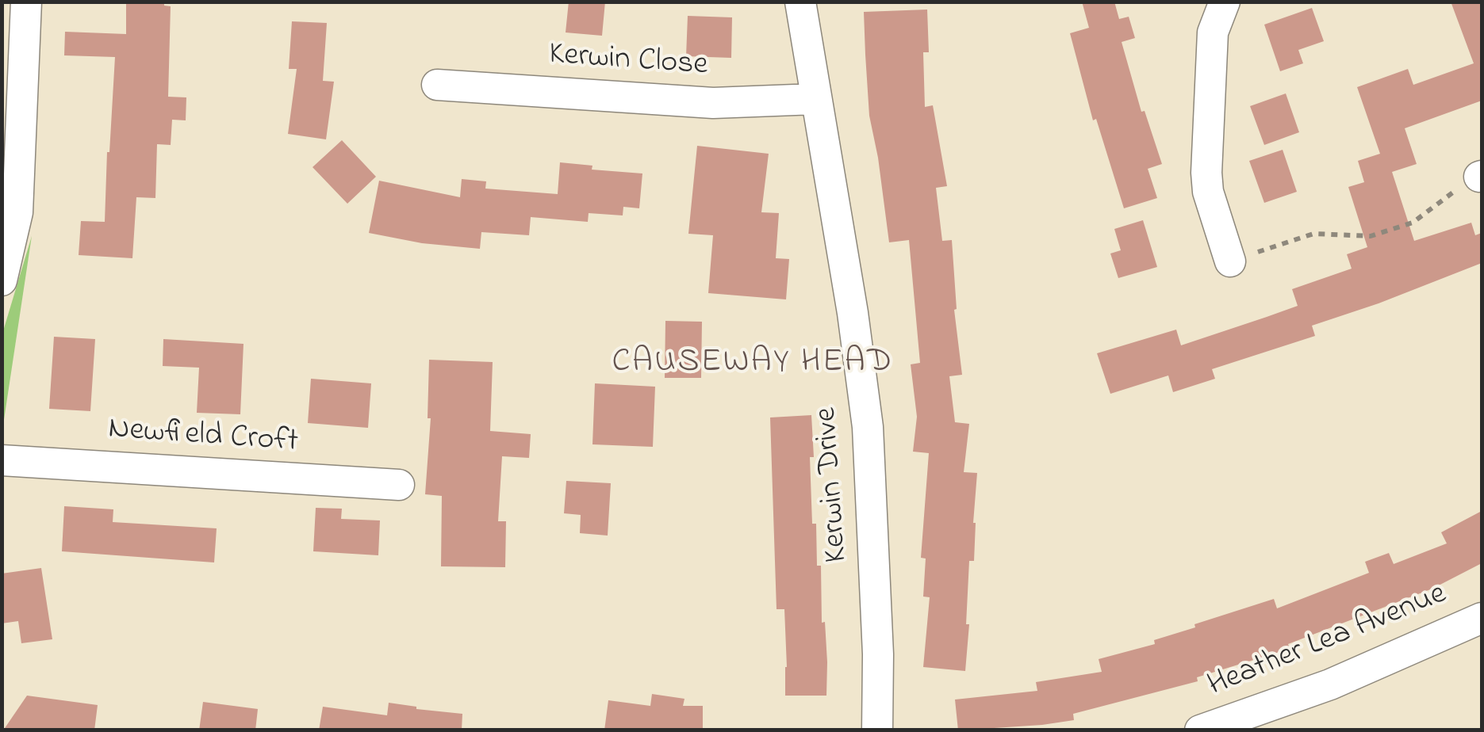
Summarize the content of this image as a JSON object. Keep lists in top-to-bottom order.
{
  "streets": {
    "street": [
      "Kerwin Close",
      "Newfield Croft",
      "Kerwin Drive",
      "Heather Lea Avenue"
    ]
  },
  "crossings": [
    ["Kerwin Close", "Kerwin Drive"]
  ],
  "districts": ["CAUSEWAY HEAD"]
}
